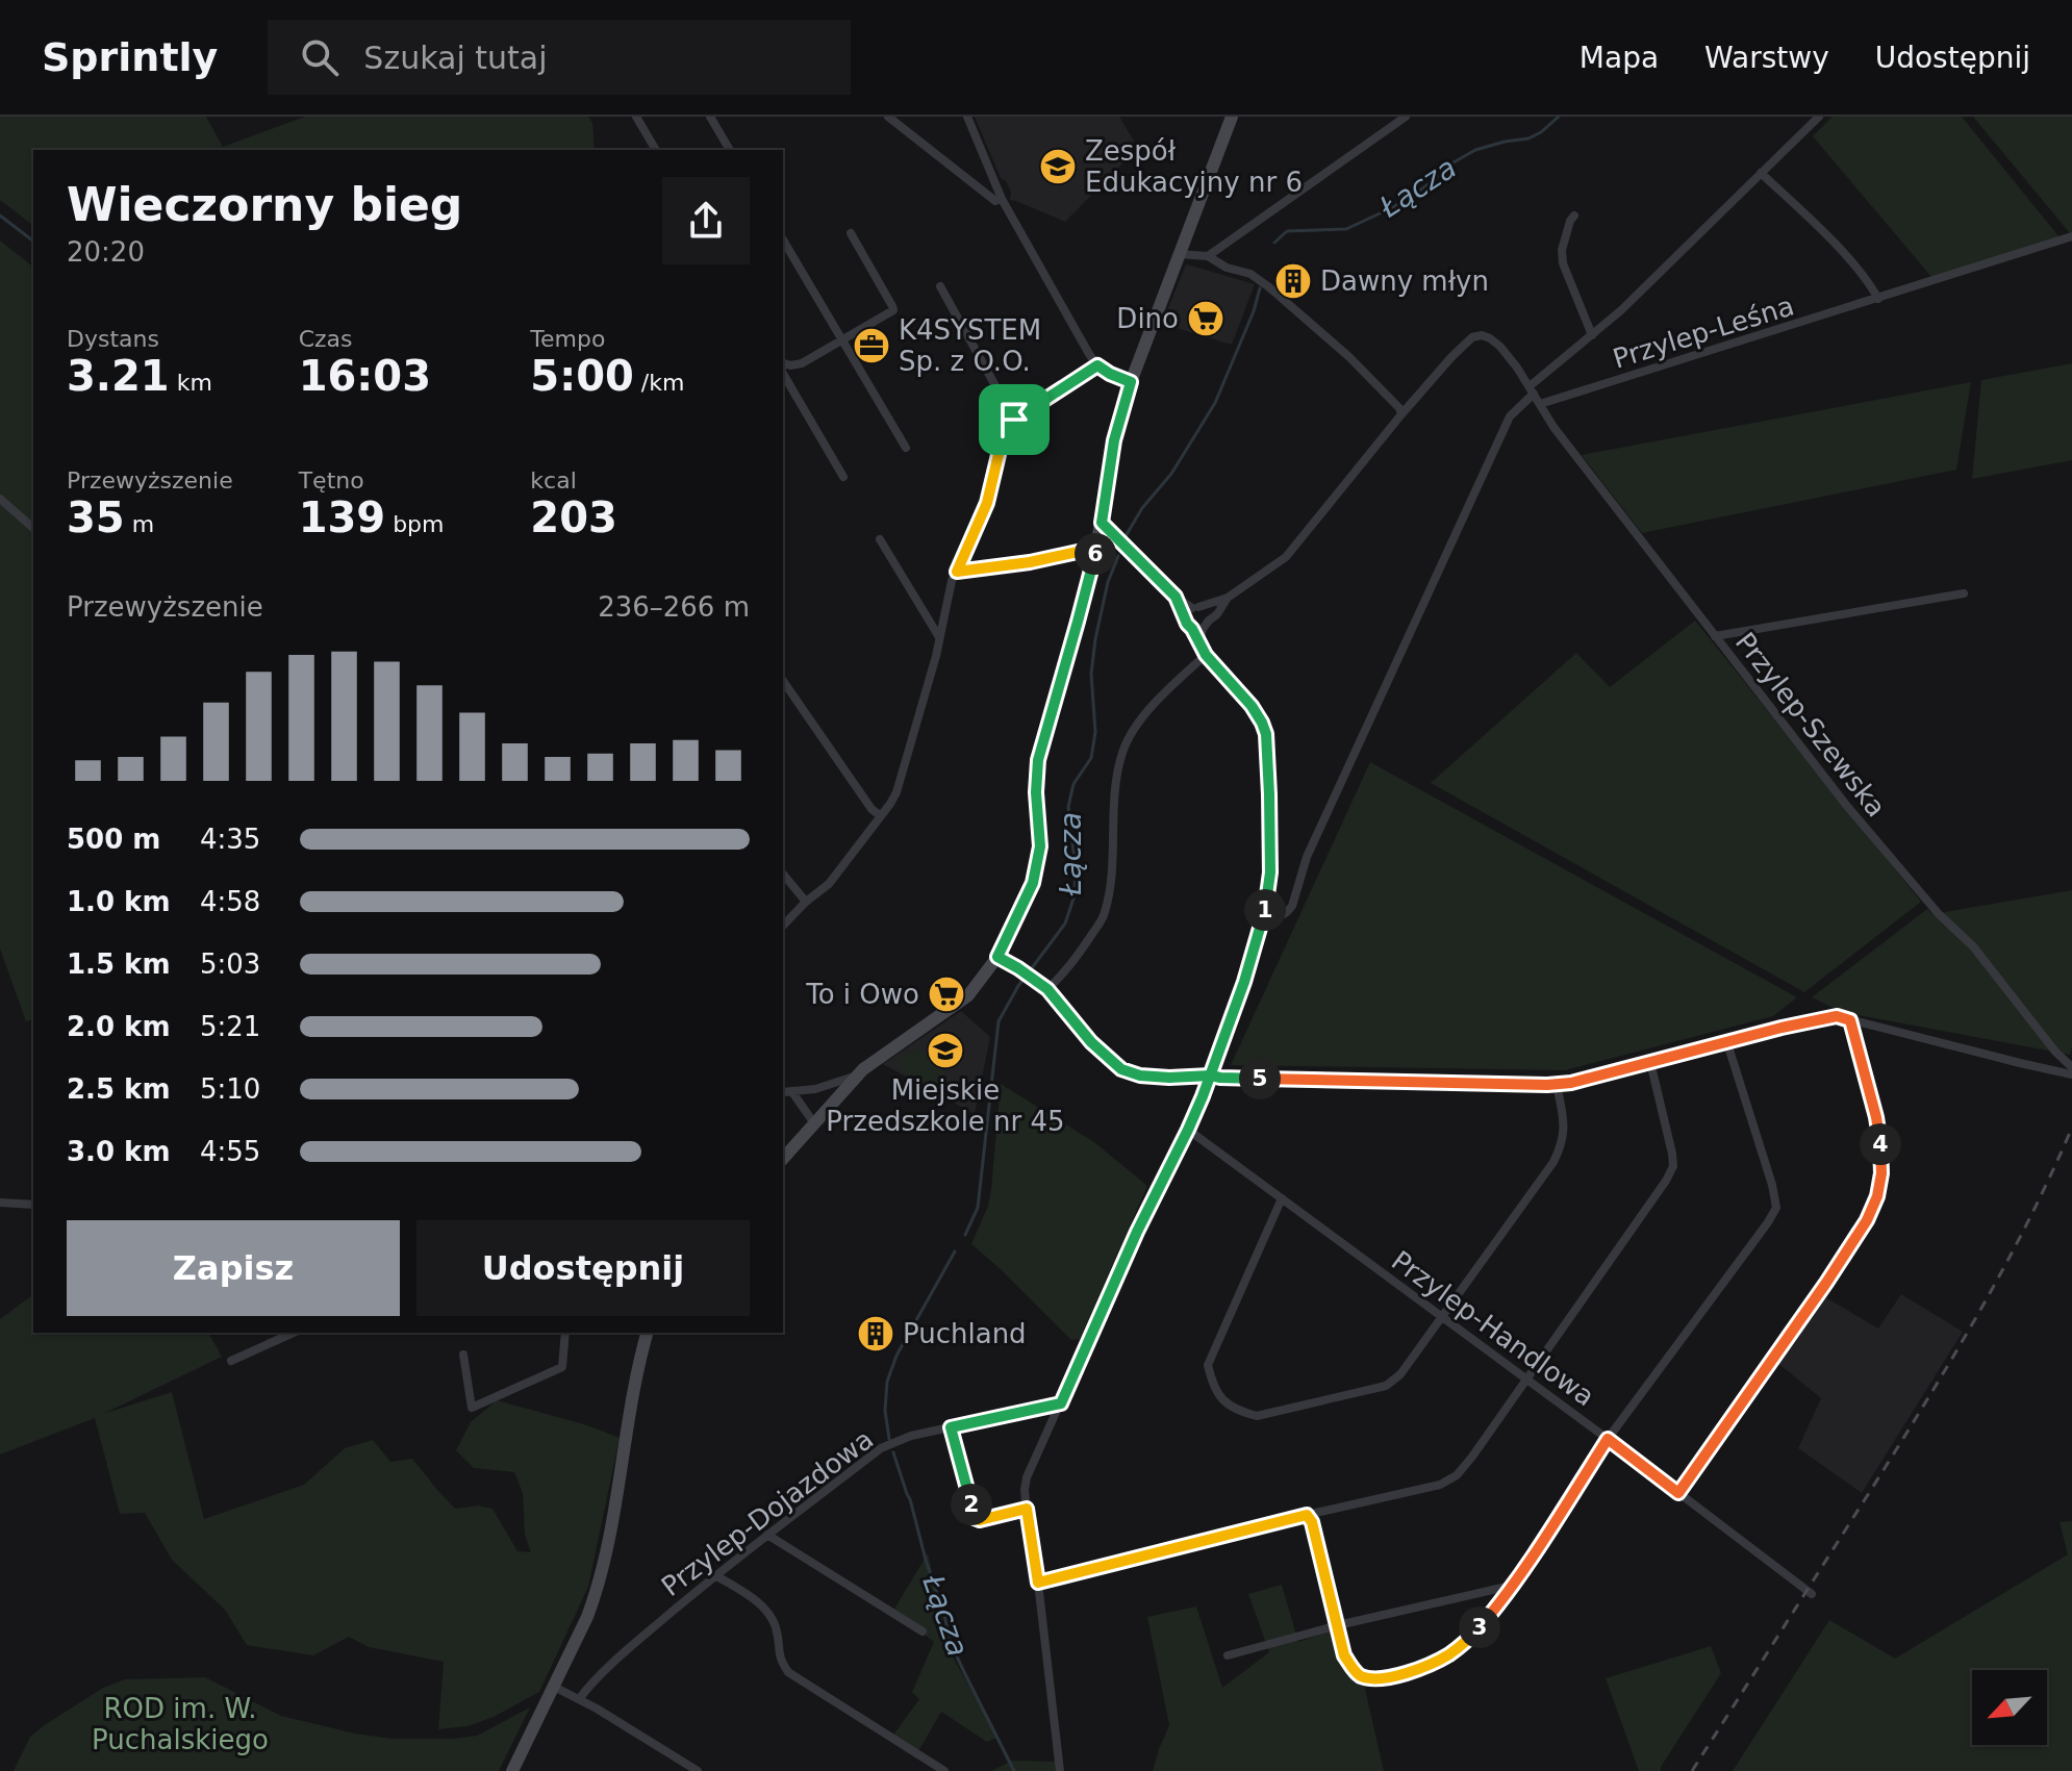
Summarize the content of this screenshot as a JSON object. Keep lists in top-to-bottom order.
{
  "streets": {
    "street": [
      "Przylep-Leśna",
      "Przylep-Szewska",
      "Przylep-Handlowa",
      "Przylep-Dojazdowa"
    ]
  },
  "crossings": [
    ["Przylep-Leśna", "Przylep-Szewska"]
  ],
  "water": ["Łącza"],
  "parks": ["ROD im. W. Puchalskiego"],
  "places": {
    "school or university": ["Zespół Edukacyjny nr 6", "Miejskie Przedszkole nr 45"],
    "building": ["Dawny młyn", "Puchland"],
    "supermarket": ["Dino", "To i Owo"],
    "office": ["K4SYSTEM Sp. z O.O."]
  },
  "north": "bottom left",
  "page": {
    "header": "Sprintly",
    "search": "Szukaj tutaj",
    "nav": ["Mapa", "Warstwy", "Udostępnij"],
    "heading": ["Wieczorny bieg", "20:20"],
    "stats": [
      ["Dystans", "3.21 km"],
      ["Czas", "16:03"],
      ["Tempo", "5:00 /km"],
      ["Przewyższenie", "35 m"],
      ["Tętno", "139 bpm"],
      ["kcal", "203"]
    ],
    "pins": [
      "6",
      "1",
      "5",
      "4",
      "2",
      "3"
    ],
    "chart": ["Przewyższenie", "236–266 m"],
    "list": [
      {
        "name": "500 m",
        "note": "4:35"
      },
      {
        "name": "1.0 km",
        "note": "4:58"
      },
      {
        "name": "1.5 km",
        "note": "5:03"
      },
      {
        "name": "2.0 km",
        "note": "5:21"
      },
      {
        "name": "2.5 km",
        "note": "5:10"
      },
      {
        "name": "3.0 km",
        "note": "4:55"
      }
    ],
    "buttons": ["Zapisz", "Udostępnij"]
  }
}
